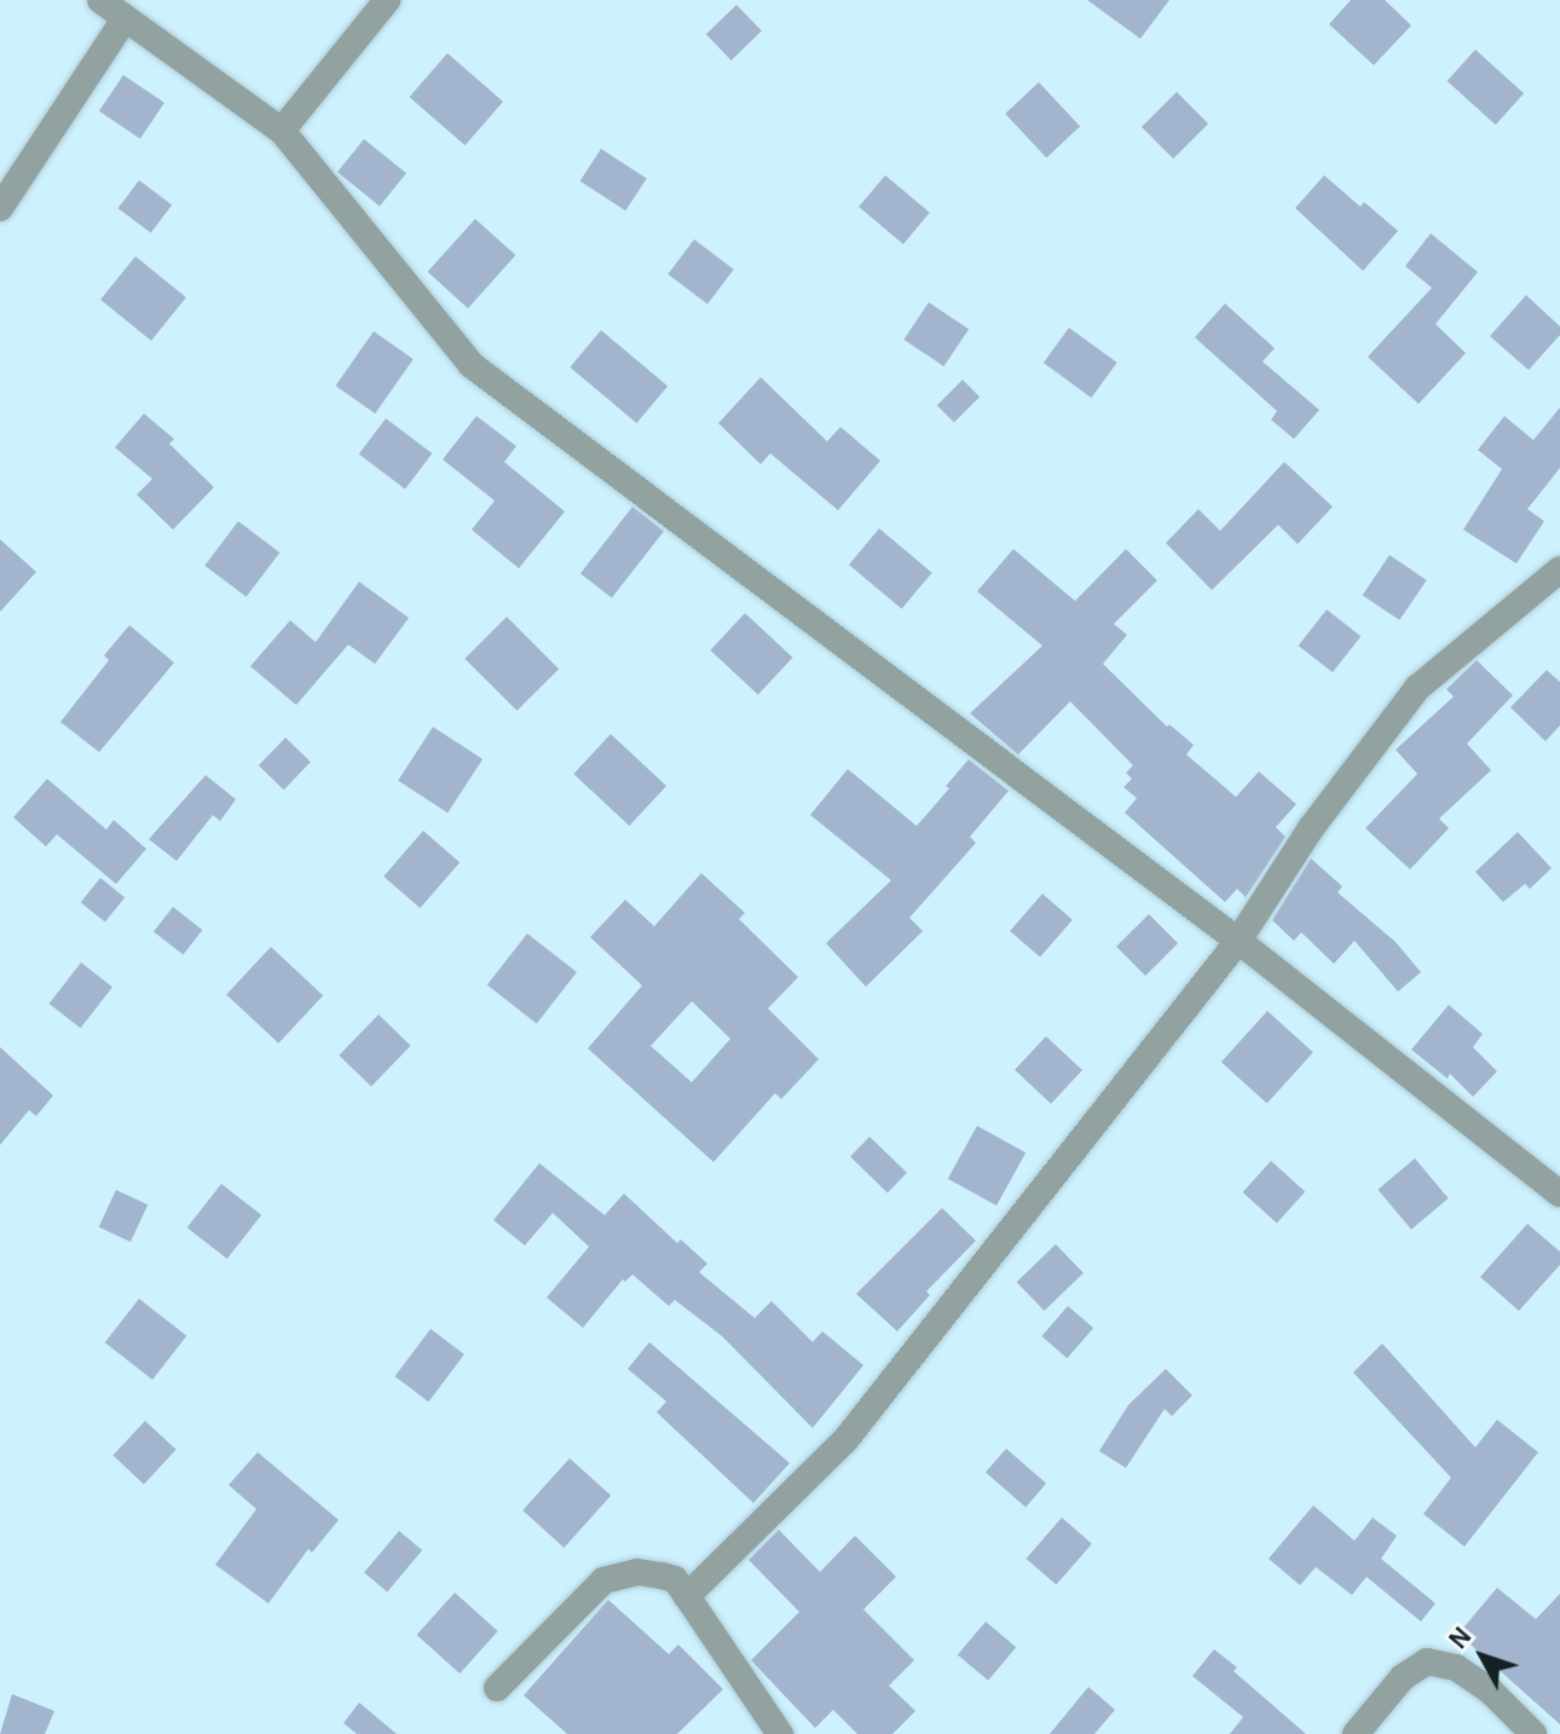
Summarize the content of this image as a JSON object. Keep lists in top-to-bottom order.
{
  "north": "top left"
}
